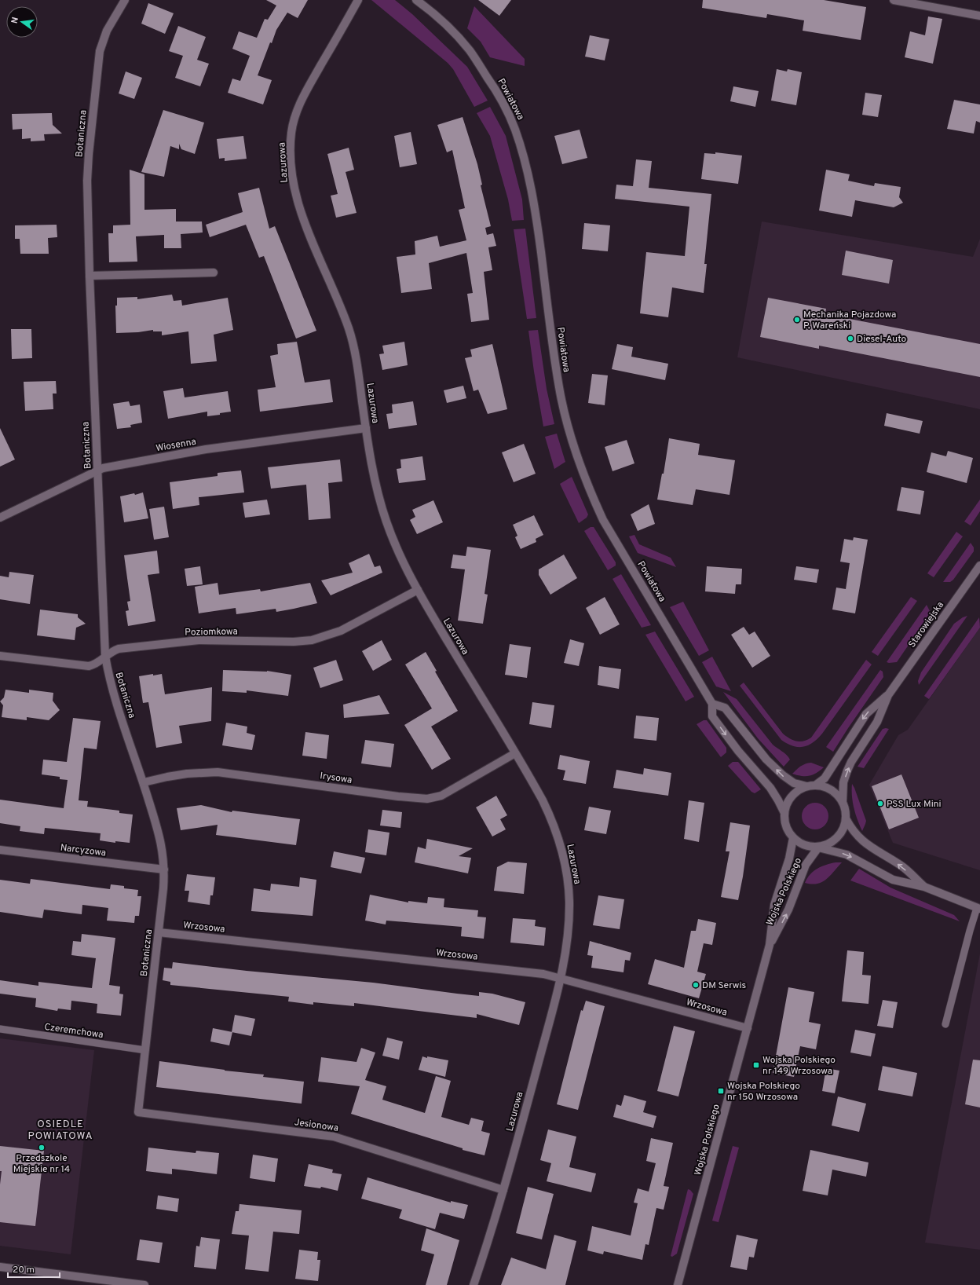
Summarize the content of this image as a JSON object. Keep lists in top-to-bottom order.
{
  "streets": {
    "street": [
      "Powiatowa",
      "Botaniczna",
      "Lazurowa",
      "Wiosenna",
      "Starowiejska",
      "Poziomkowa",
      "Irysowa",
      "Narcyzowa",
      "Wojska Polskiego",
      "Wrzosowa",
      "Jesionowa"
    ],
    "lane": ["Czeremchowa"]
  },
  "crossings": [
    ["Powiatowa", "Starowiejska"],
    ["Powiatowa", "Wojska Polskiego"],
    ["Botaniczna", "Wiosenna"],
    ["Botaniczna", "Poziomkowa"],
    ["Botaniczna", "Irysowa"],
    ["Botaniczna", "Narcyzowa"],
    ["Botaniczna", "Wrzosowa"],
    ["Botaniczna", "Czeremchowa"],
    ["Botaniczna", "Jesionowa"],
    ["Lazurowa", "Wiosenna"],
    ["Lazurowa", "Poziomkowa"],
    ["Lazurowa", "Irysowa"],
    ["Lazurowa", "Wrzosowa"],
    ["Lazurowa", "Jesionowa"],
    ["Starowiejska", "Wojska Polskiego"],
    ["Wojska Polskiego", "Wrzosowa"]
  ],
  "districts": ["OSIEDLE POWIATOWA"],
  "places": {
    "other": [
      "Mechanika Pojazdowa P. Wareński",
      "Diesel-Auto",
      "PSS Lux Mini",
      "DM Serwis",
      "Przedszkole Miejskie nr 14"
    ],
    "transit": ["Wojska Polskiego nr 149 Wrzosowa", "Wojska Polskiego nr 150 Wrzosowa"]
  },
  "scale_bar": "20 m",
  "north": "left"
}
